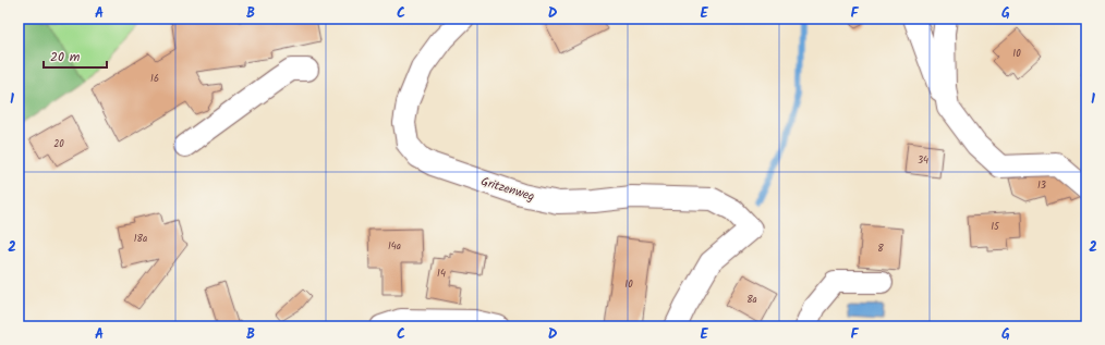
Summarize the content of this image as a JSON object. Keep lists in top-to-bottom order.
{
  "streets": {
    "street": ["Gritzenweg"]
  },
  "house_numbers": [
    "10",
    "16",
    "20",
    "34",
    "13",
    "15",
    "18a",
    "14a",
    "8",
    "14",
    "10",
    "8a"
  ],
  "scale_bar": "20 m",
  "grid": {
    "columns": [
      "A",
      "B",
      "C",
      "D",
      "E",
      "F",
      "G"
    ],
    "rows": ["1", "2"]
  }
}
